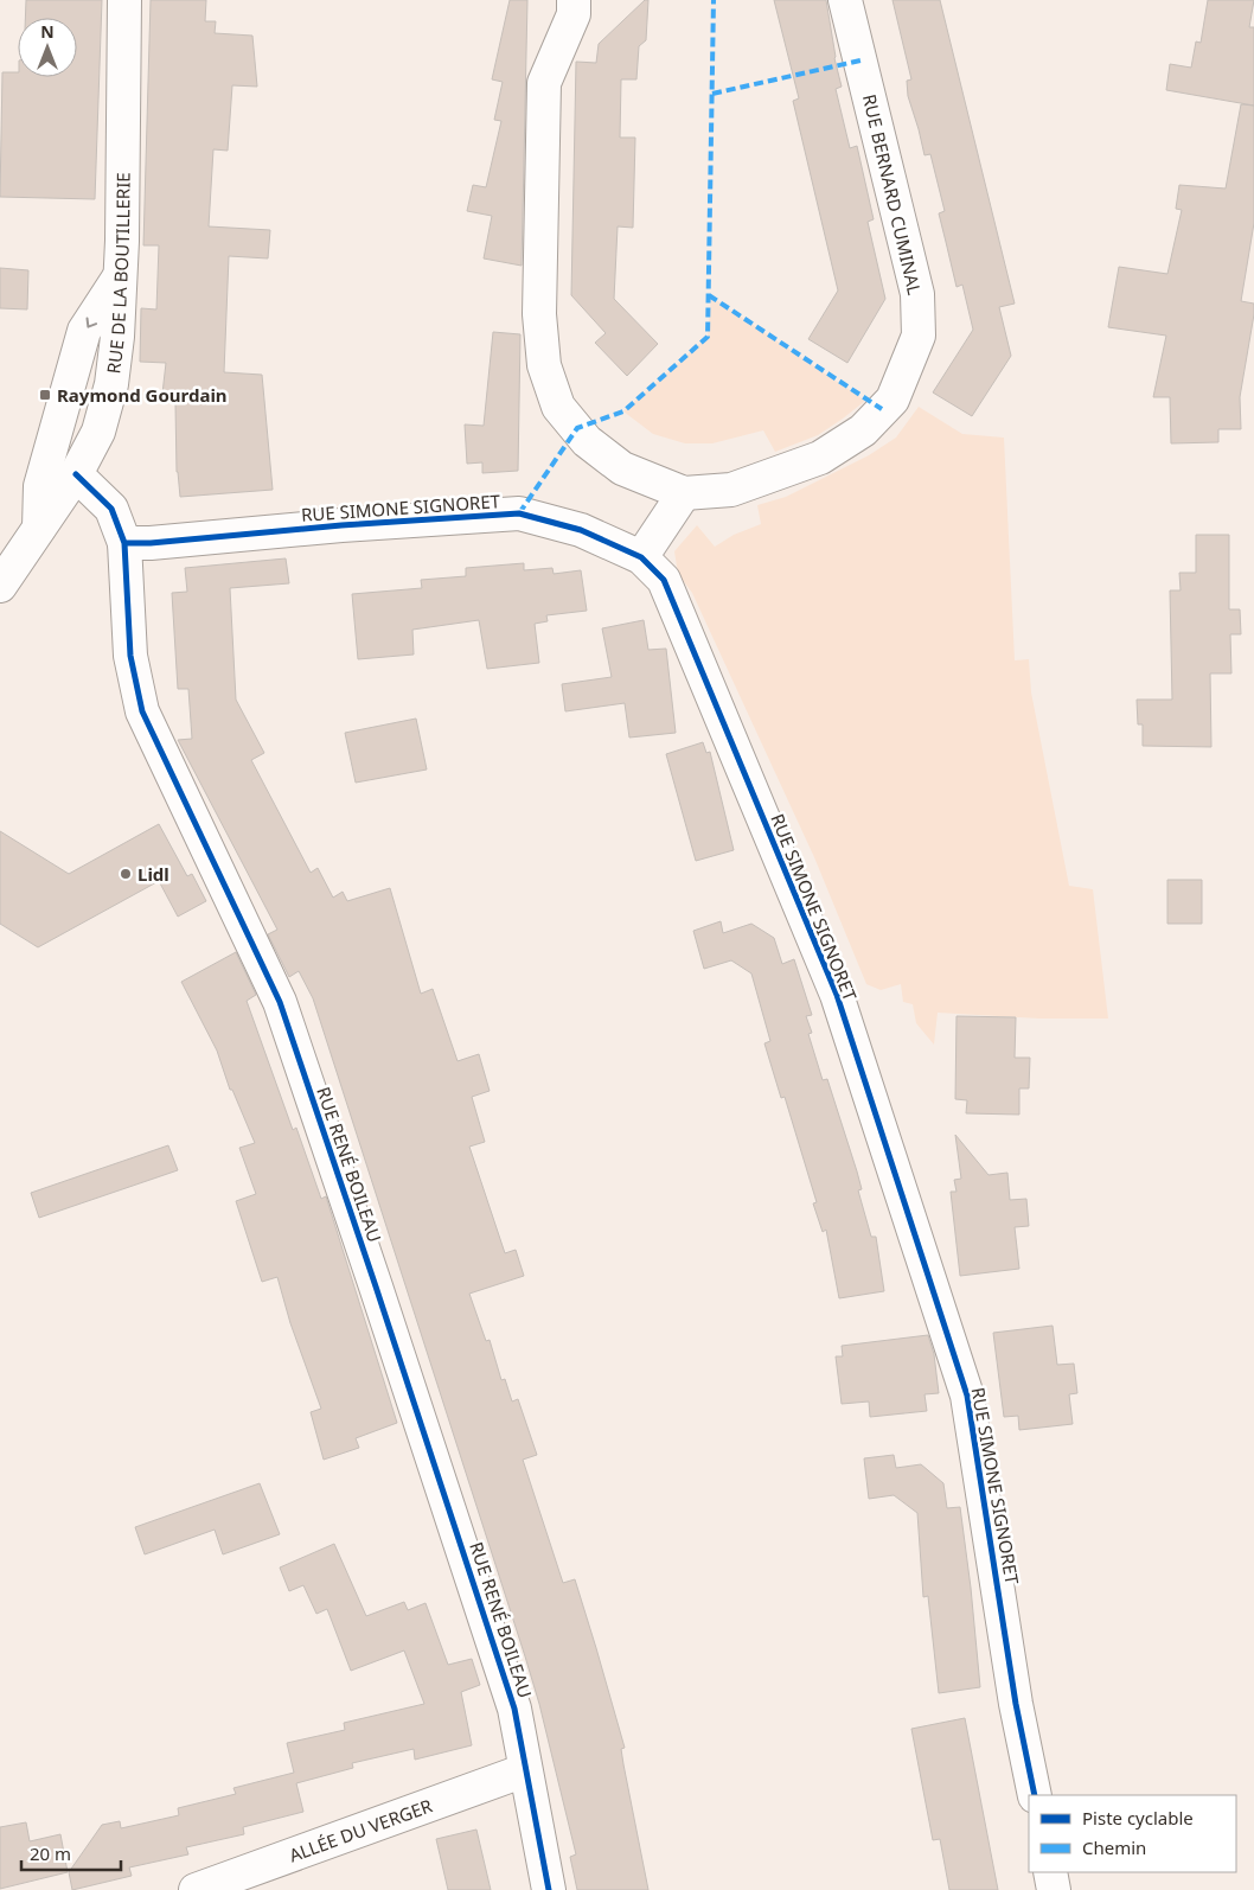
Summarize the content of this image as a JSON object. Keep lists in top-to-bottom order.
{
  "streets": {
    "street": [
      "RUE BERNARD CUMINAL",
      "RUE DE LA BOUTILLERIE",
      "RUE SIMONE SIGNORET",
      "RUE RENÉ BOILEAU",
      "ALLÉE DU VERGER"
    ]
  },
  "crossings": [
    ["RUE DE LA BOUTILLERIE", "RUE RENÉ BOILEAU"],
    ["RUE SIMONE SIGNORET", "RUE RENÉ BOILEAU"],
    ["RUE RENÉ BOILEAU", "ALLÉE DU VERGER"]
  ],
  "places": {
    "transit": ["Raymond Gourdain"],
    "other": ["Lidl"]
  },
  "legend": ["Piste cyclable", "Chemin"],
  "scale_bar": "20 m",
  "north": "top"
}
